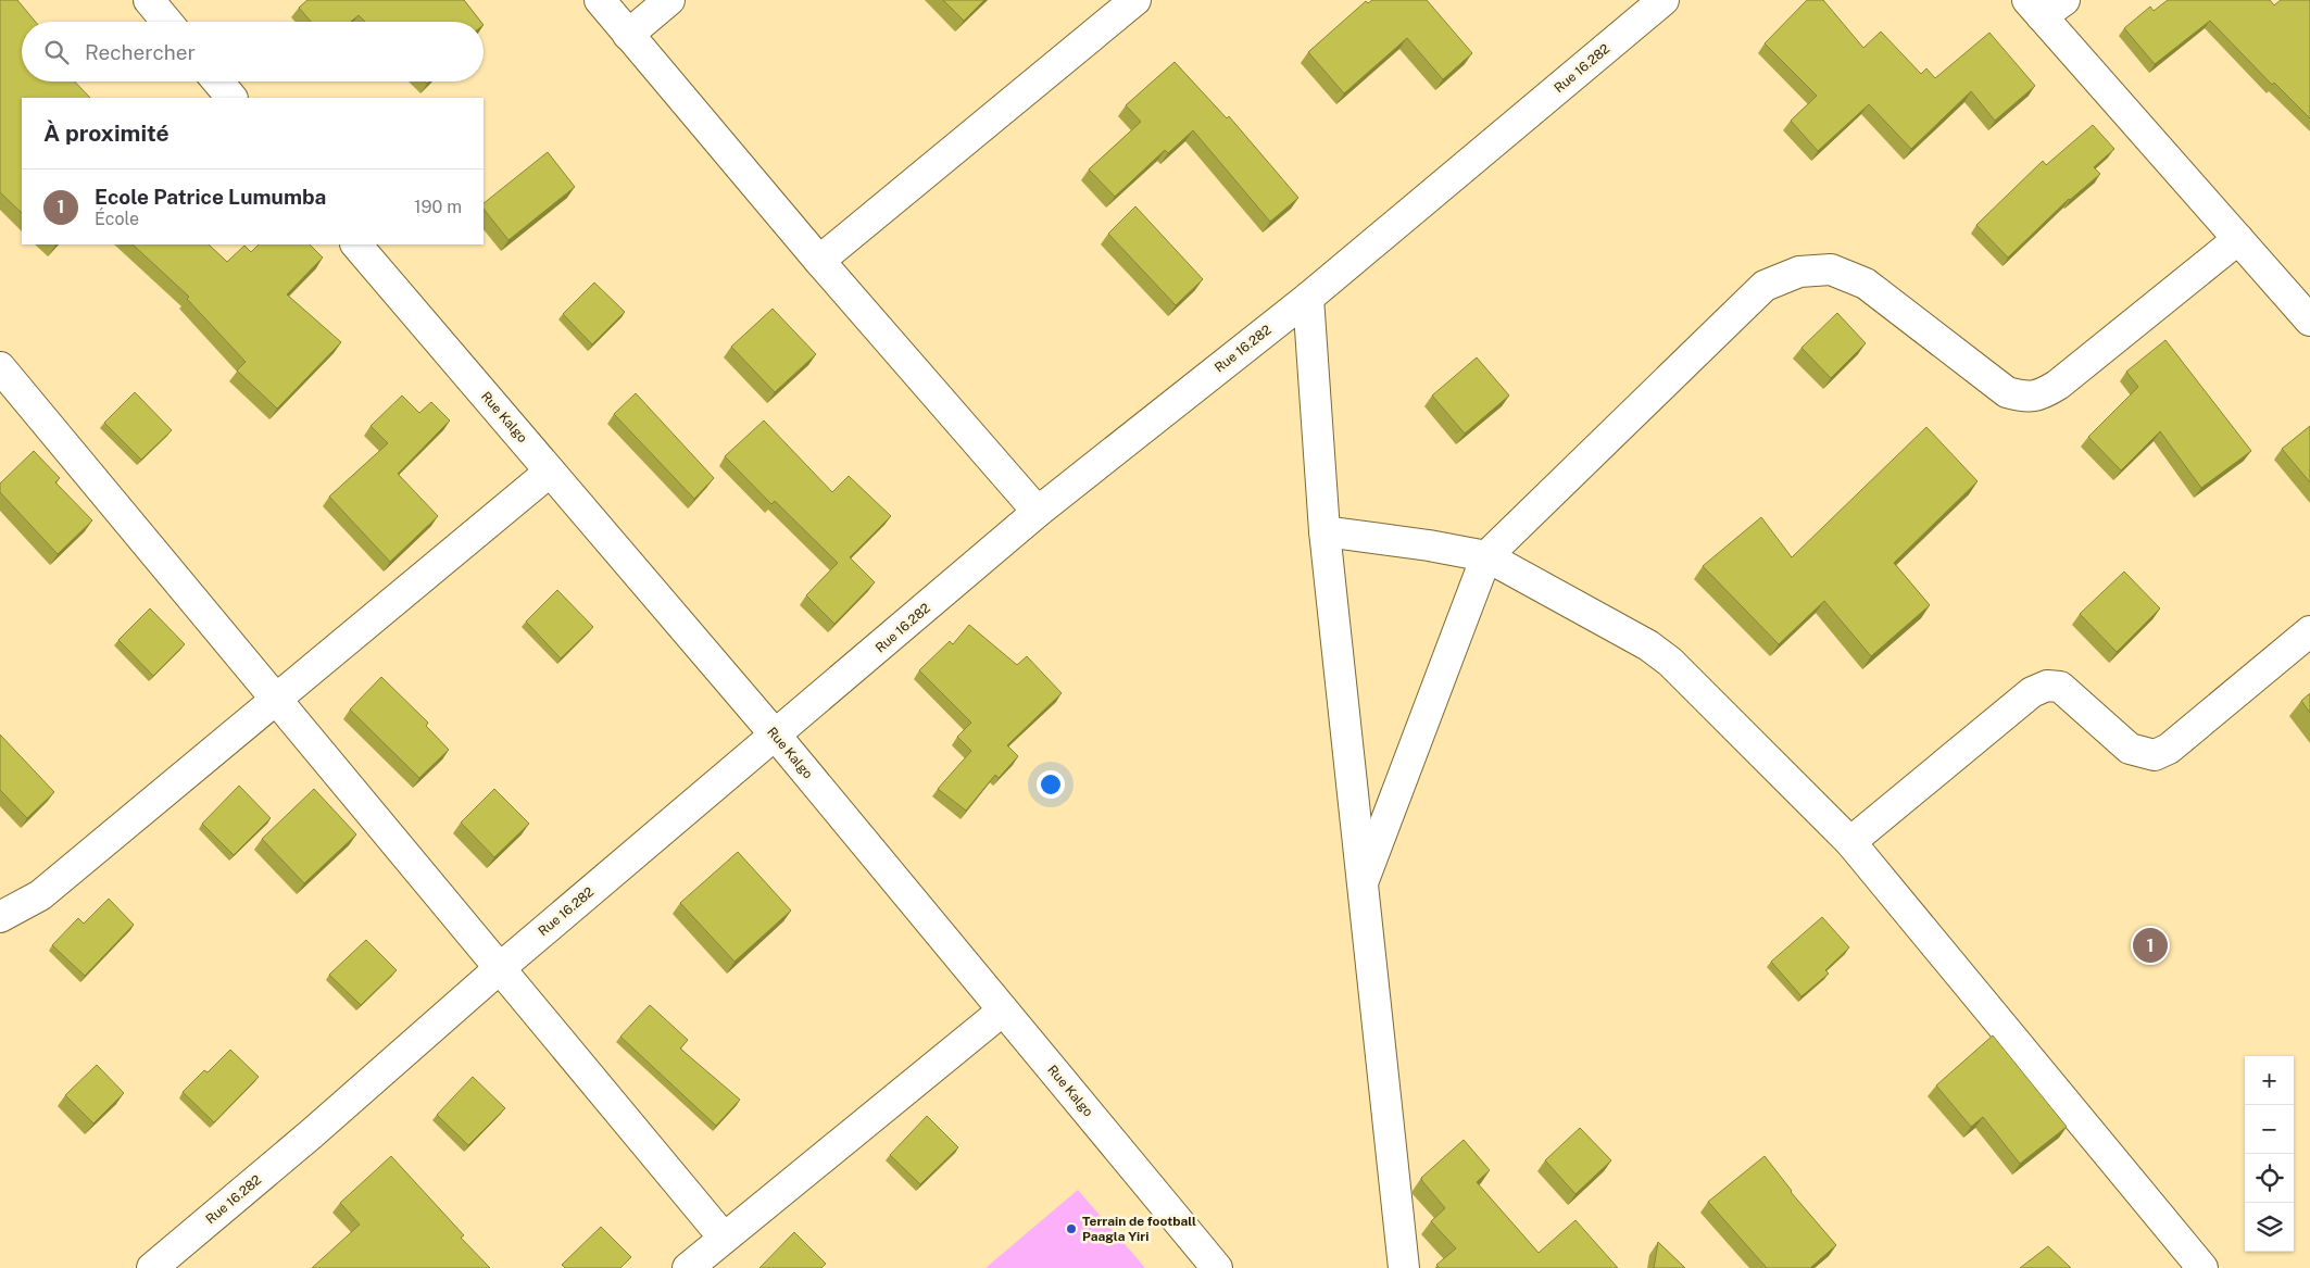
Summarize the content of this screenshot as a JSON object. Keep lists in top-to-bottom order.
{
  "streets": {
    "street": ["Rue 16.282", "Rue Kalgo"]
  },
  "crossings": [
    ["Rue 16.282", "Rue Kalgo"]
  ],
  "places": ["Terrain de football Paagla Yiri"],
  "page": {
    "search": "Rechercher",
    "heading": "À proximité",
    "list": [
      {
        "mark": "1",
        "name": "Ecole Patrice Lumumba",
        "note": "École",
        "value": "190 m"
      }
    ],
    "pins": "1",
    "map_buttons": ["+", "−"]
  }
}
